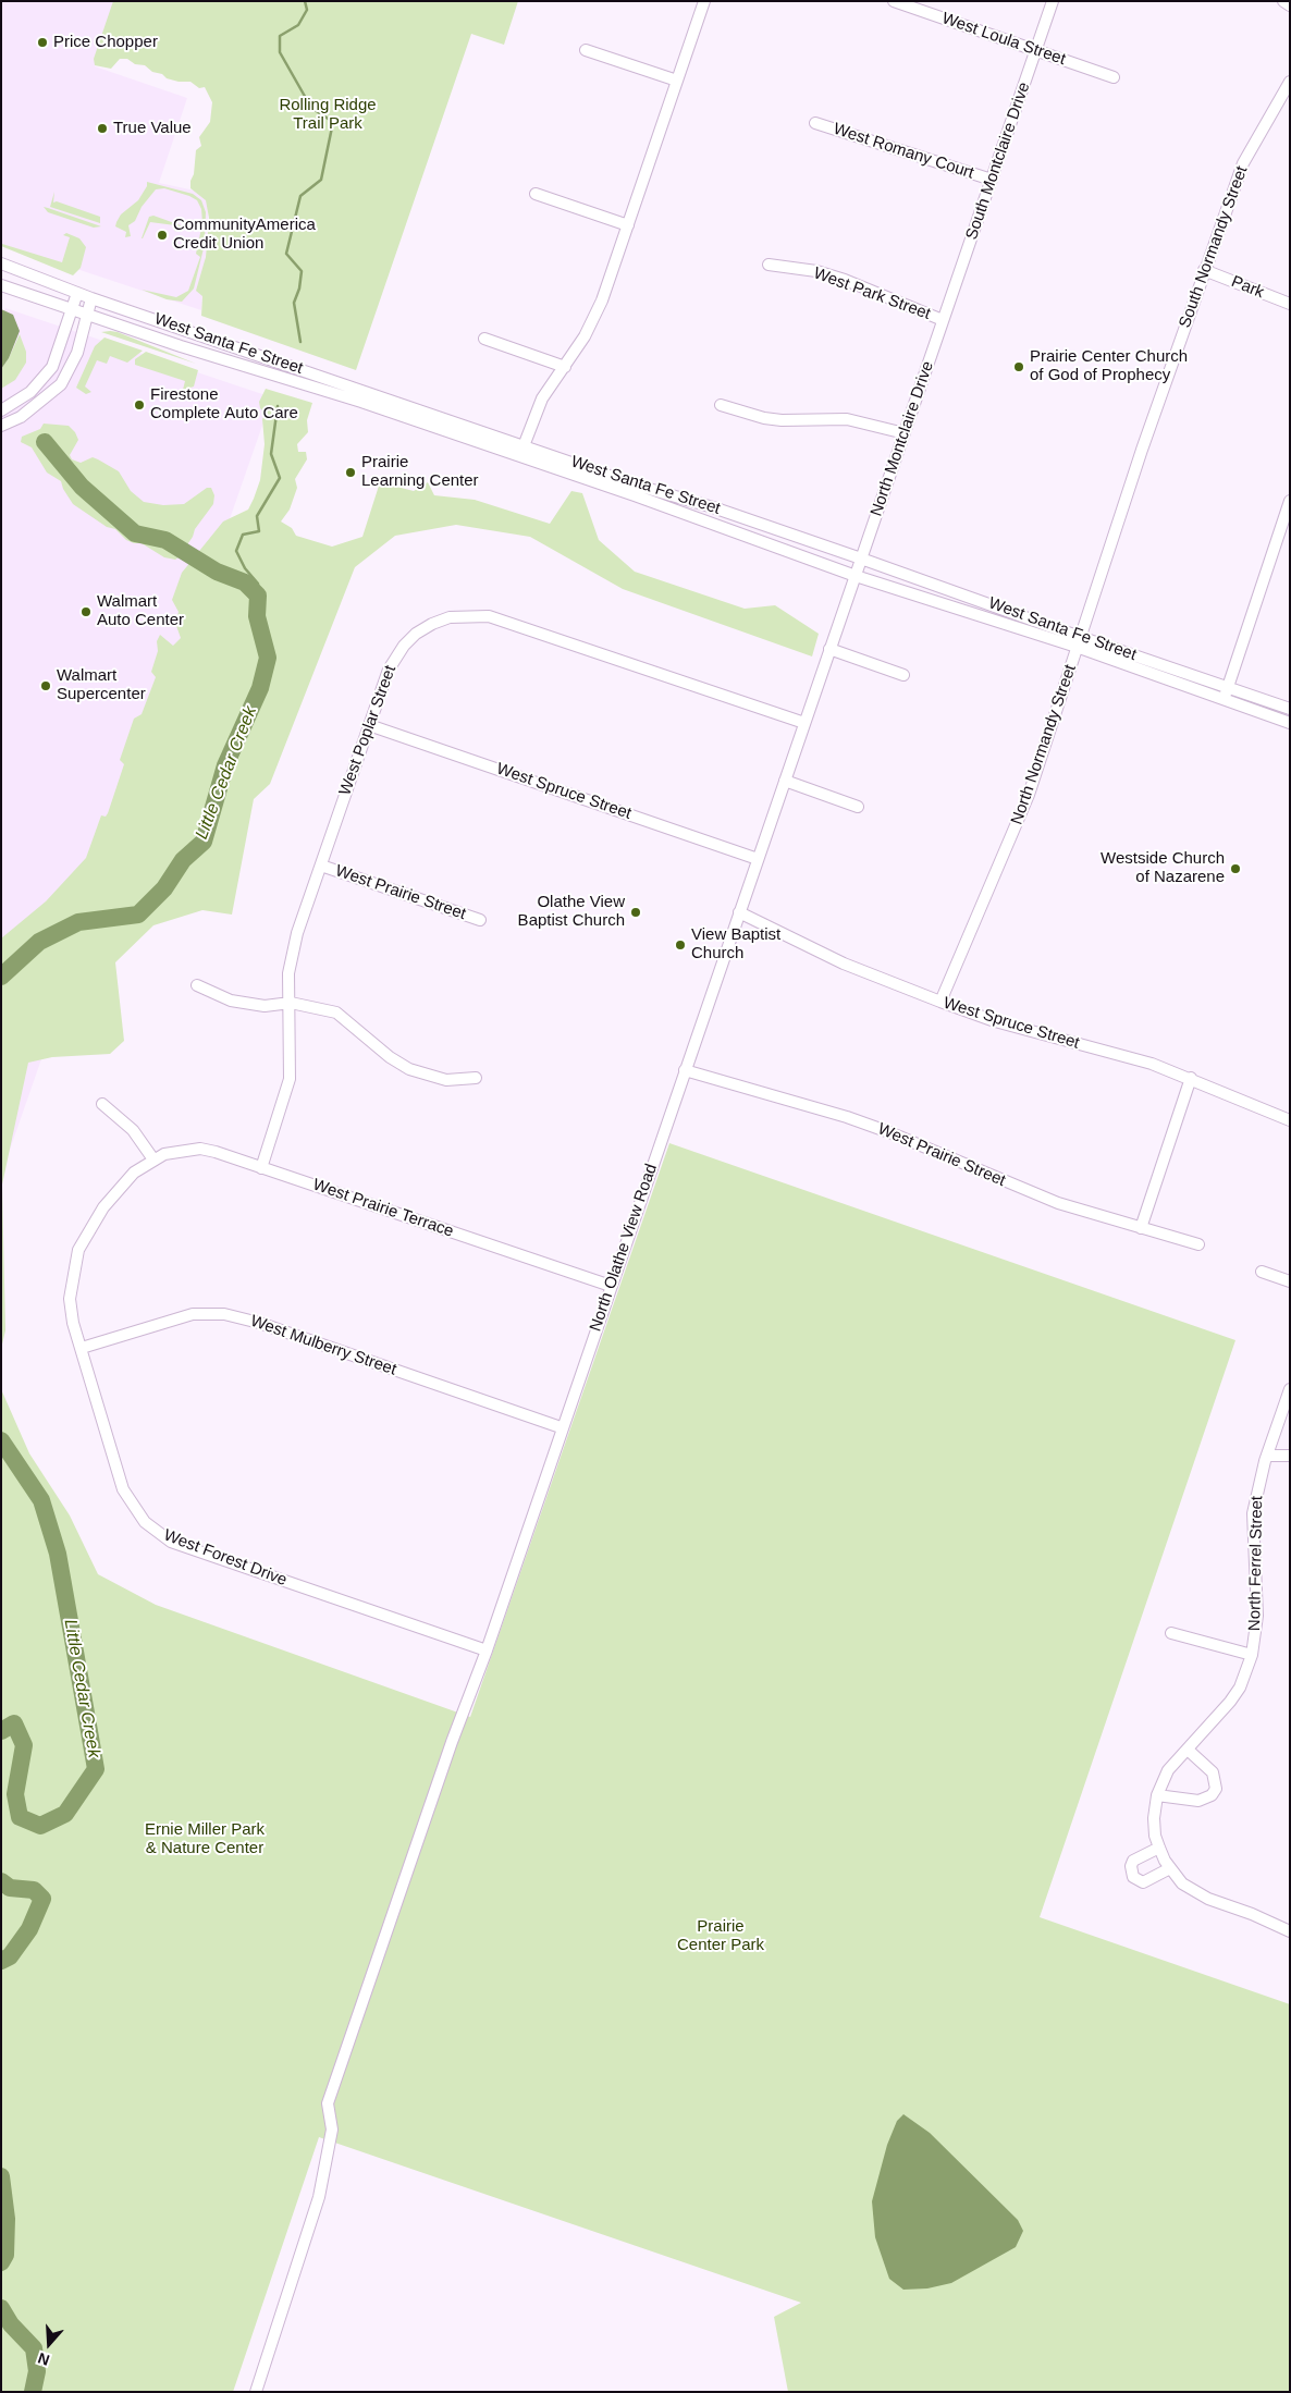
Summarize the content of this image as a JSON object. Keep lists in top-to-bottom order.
{
  "streets": {
    "street": [
      "West Loula Street",
      "West Romany Court",
      "South Montclaire Drive",
      "South Normandy Street",
      "Park",
      "West Park Street",
      "West Santa Fe Street",
      "North Montclaire Drive",
      "West Poplar Street",
      "North Normandy Street",
      "West Spruce Street",
      "West Prairie Street",
      "West Prairie Terrace",
      "North Olathe View Road",
      "West Mulberry Street",
      "West Forest Drive",
      "North Ferrel Street"
    ]
  },
  "crossings": [
    ["West Loula Street", "South Montclaire Drive"],
    ["West Romany Court", "South Montclaire Drive"],
    ["South Montclaire Drive", "West Park Street"],
    ["South Montclaire Drive", "North Montclaire Drive"],
    ["South Normandy Street", "Park"],
    ["South Normandy Street", "North Normandy Street"],
    ["West Park Street", "North Montclaire Drive"],
    ["West Santa Fe Street", "North Montclaire Drive"],
    ["West Santa Fe Street", "North Normandy Street"],
    ["West Santa Fe Street", "North Olathe View Road"],
    ["North Montclaire Drive", "North Olathe View Road"],
    ["West Poplar Street", "West Spruce Street"],
    ["West Poplar Street", "West Prairie Street"],
    ["West Poplar Street", "West Prairie Terrace"],
    ["West Poplar Street", "North Olathe View Road"],
    ["North Normandy Street", "West Spruce Street"],
    ["West Spruce Street", "North Olathe View Road"],
    ["West Prairie Street", "North Olathe View Road"],
    ["West Prairie Terrace", "North Olathe View Road"],
    ["West Prairie Terrace", "West Mulberry Street"],
    ["West Prairie Terrace", "West Forest Drive"],
    ["North Olathe View Road", "West Mulberry Street"],
    ["North Olathe View Road", "West Forest Drive"],
    ["West Mulberry Street", "West Forest Drive"]
  ],
  "water": ["Little Cedar Creek"],
  "parks": ["Rolling Ridge Trail Park", "Ernie Miller Park & Nature Center", "Prairie Center Park"],
  "places": [
    "Price Chopper",
    "True Value",
    "CommunityAmerica Credit Union",
    "Prairie Center Church of God of Prophecy",
    "Firestone Complete Auto Care",
    "Prairie Learning Center",
    "Walmart Auto Center",
    "Walmart Supercenter",
    "Westside Church of Nazarene",
    "Olathe View Baptist Church",
    "View Baptist Church"
  ],
  "north": "bottom"
}
